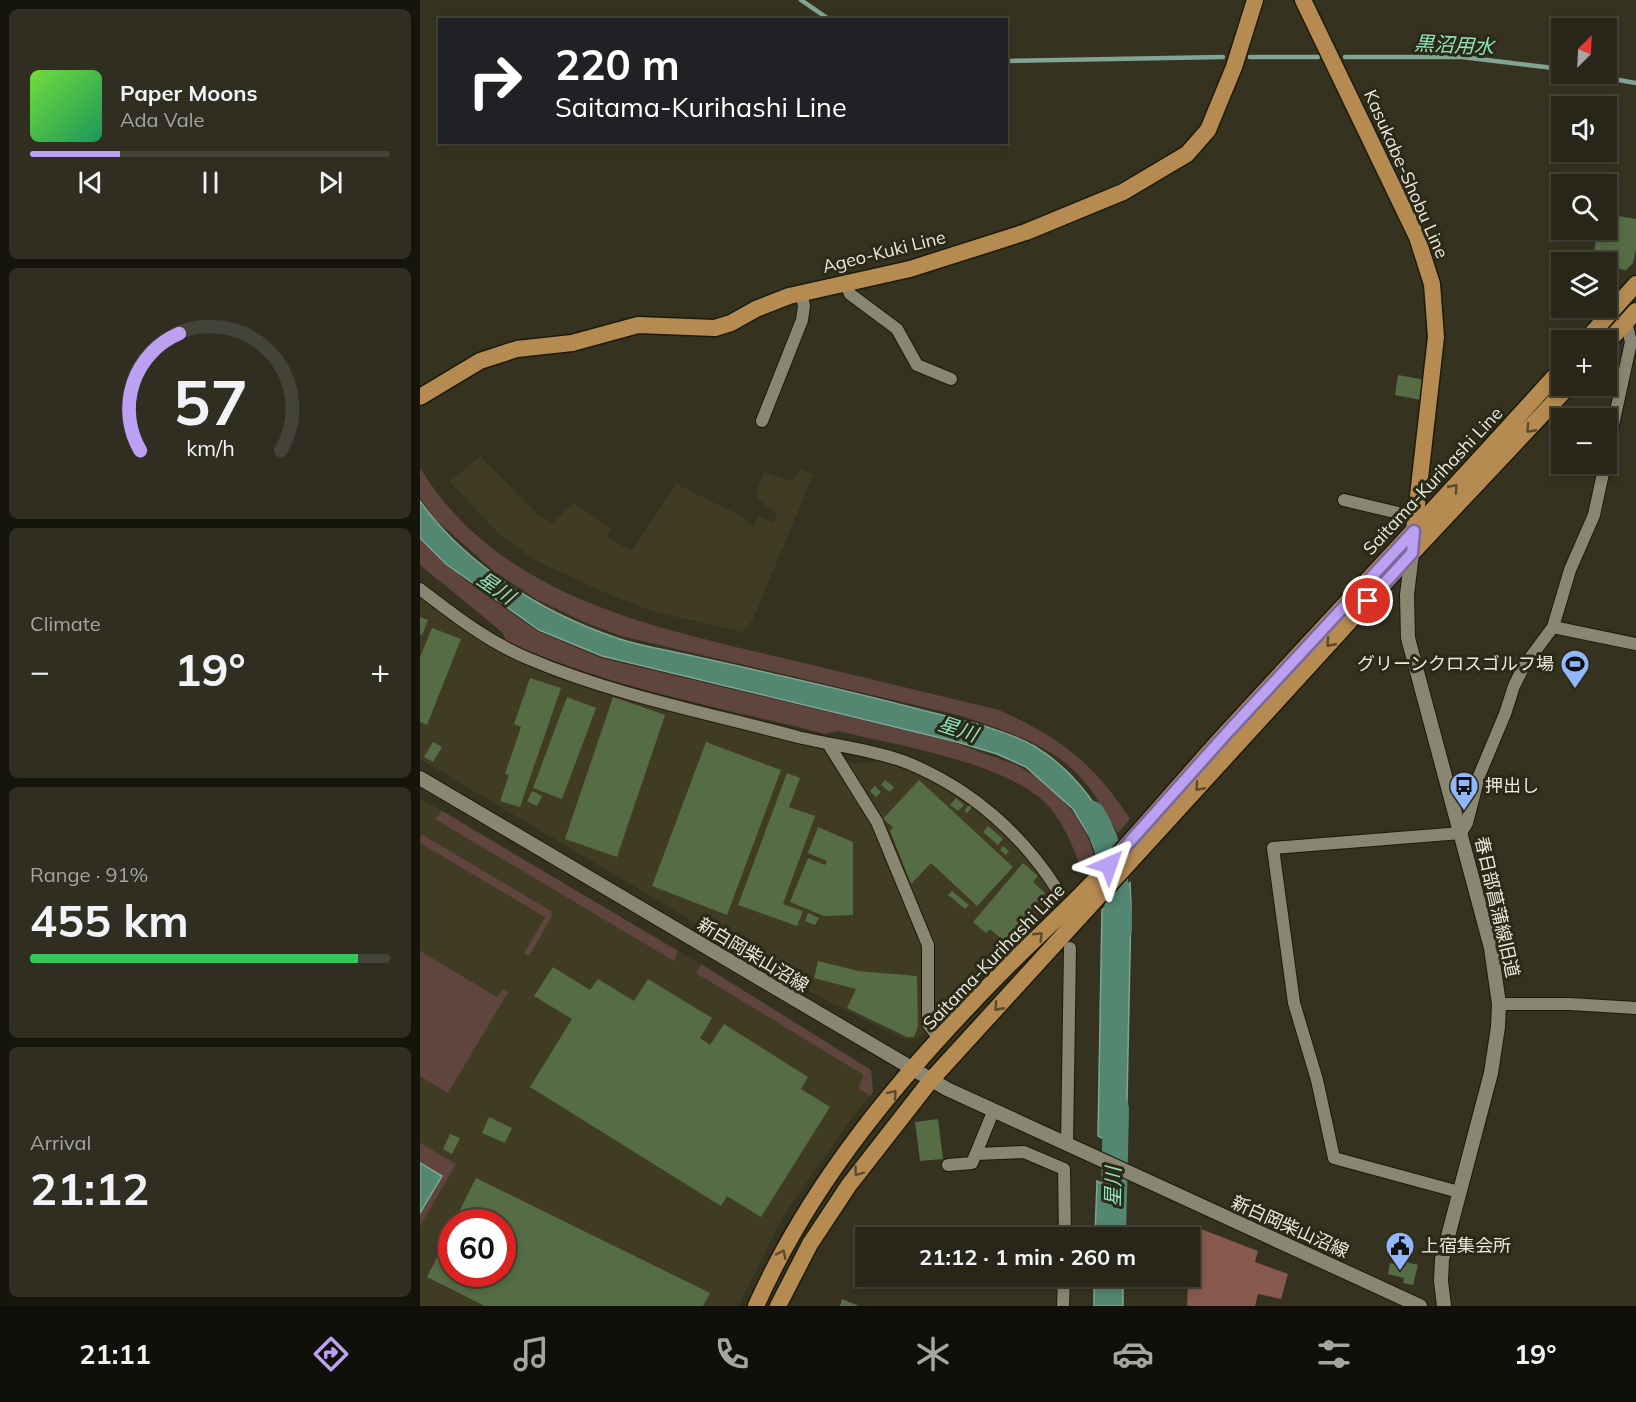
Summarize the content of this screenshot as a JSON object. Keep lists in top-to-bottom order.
{
  "streets": {
    "main road": ["Kasukabe-Shobu Line", "Ageo-Kuki Line", "Saitama-Kurihashi Line"],
    "street": ["春日部菖蒲線旧道", "新白岡柴山沼線"]
  },
  "crossings": [
    ["Kasukabe-Shobu Line", "Saitama-Kurihashi Line"],
    ["Kasukabe-Shobu Line", "春日部菖蒲線旧道"],
    ["Saitama-Kurihashi Line", "春日部菖蒲線旧道"],
    ["Saitama-Kurihashi Line", "新白岡柴山沼線"]
  ],
  "water": ["黒沼用水", "星川"],
  "places": {
    "sports": ["グリーンクロスゴルフ場"],
    "bus stop": ["押出し"],
    "public building": ["上宿集会所"]
  },
  "north": "top right",
  "page": {
    "map_buttons": ["+", "−"],
    "turn": ["220 m", "Saitama-Kurihashi Line"],
    "song": ["Paper Moons", "Ada Vale"],
    "tile": [
      "Climate",
      ["Range · 91%", "455 km"],
      ["Arrival", "21:12"]
    ],
    "heat": ["−", "19°", "+"],
    "limit": "60",
    "trip": "21:12 · 1 min · 260 m",
    "tabs": ["21:11", "19°"],
    "gauge": ["57", "km/h"]
  }
}
